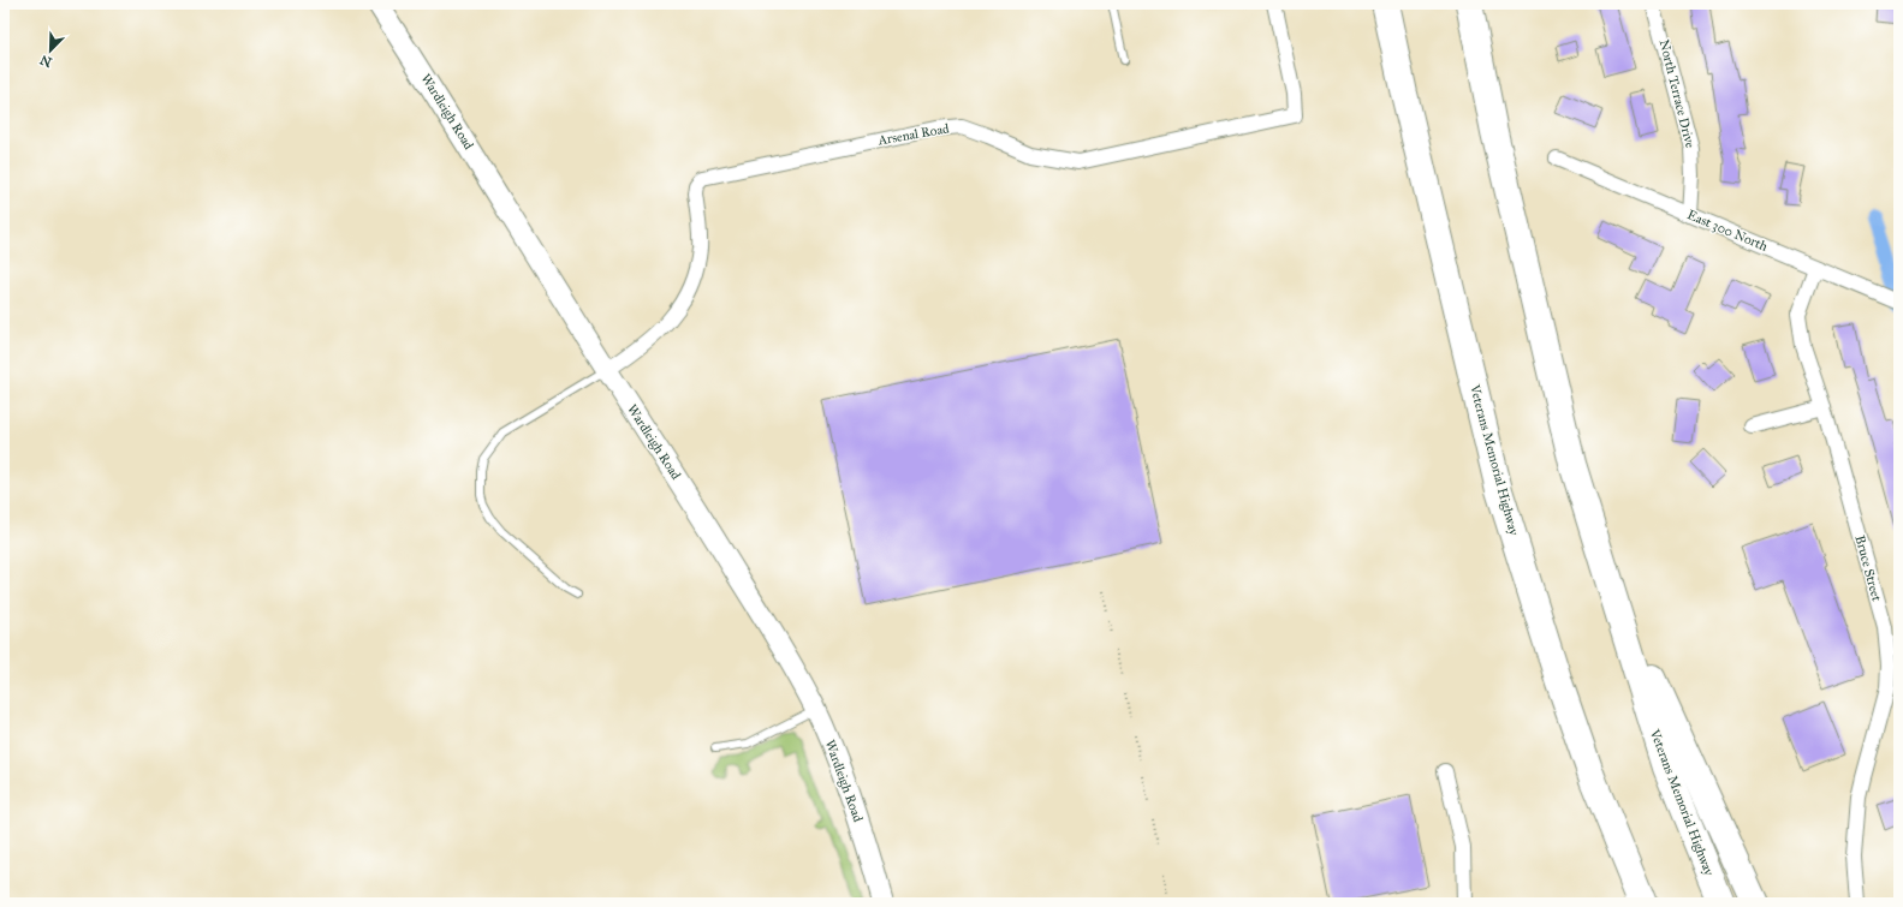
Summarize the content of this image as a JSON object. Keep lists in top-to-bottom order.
{
  "streets": {
    "highway": ["Veterans Memorial Highway"],
    "main road": ["Wardleigh Road"],
    "street": [
      "North Terrace Drive",
      "Arsenal Road",
      "East 300 North",
      "Bruce Street"
    ]
  },
  "crossings": [
    ["North Terrace Drive", "East 300 North"],
    ["Wardleigh Road", "Arsenal Road"],
    ["East 300 North", "Bruce Street"]
  ],
  "north": "bottom left"
}
